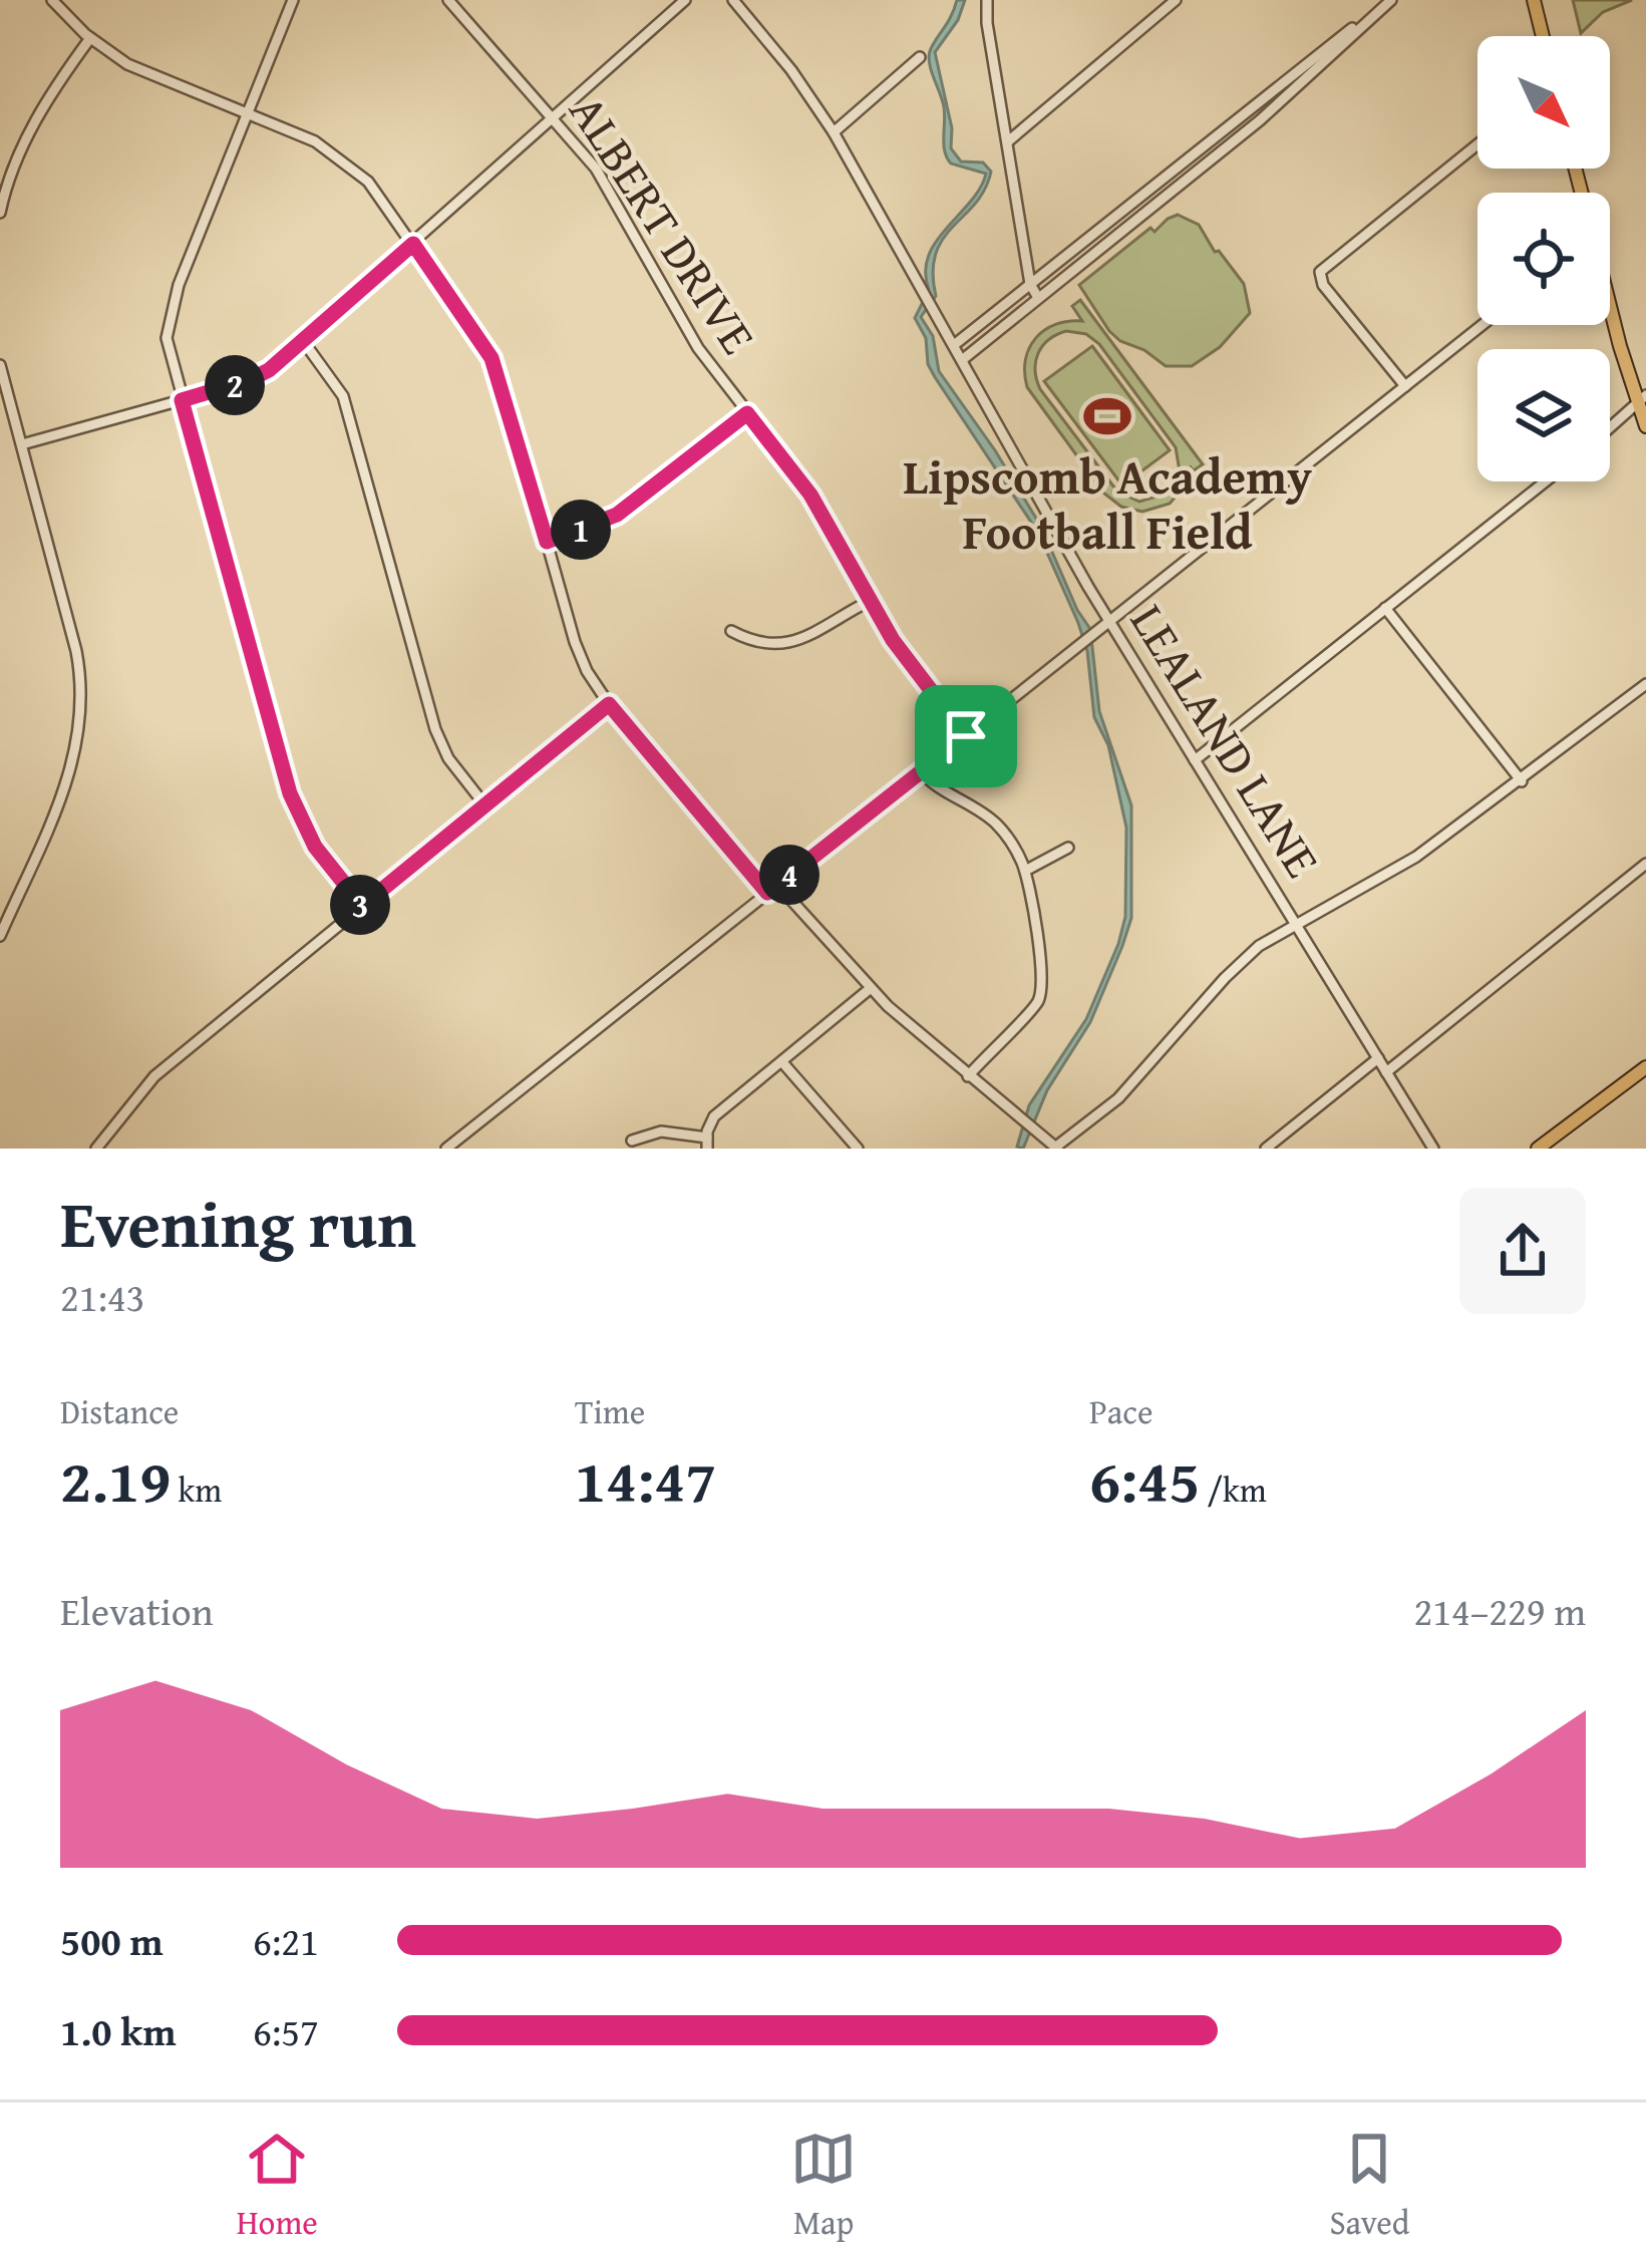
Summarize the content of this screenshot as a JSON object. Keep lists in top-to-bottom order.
{
  "streets": {
    "street": ["ALBERT DRIVE", "LEALAND LANE"]
  },
  "places": {
    "sports": ["Lipscomb Academy Football Field"]
  },
  "north": "bottom right",
  "page": {
    "pins": [
      "2",
      "1",
      "4",
      "3"
    ],
    "heading": ["Evening run", "21:43"],
    "stats": [
      ["Distance", "2.19 km"],
      ["Time", "14:47"],
      ["Pace", "6:45 /km"]
    ],
    "chart": ["Elevation", "214–229 m"],
    "list": [
      {
        "name": "500 m",
        "note": "6:21"
      },
      {
        "name": "1.0 km",
        "note": "6:57"
      }
    ],
    "tabs": ["Home", "Map", "Saved"]
  }
}
